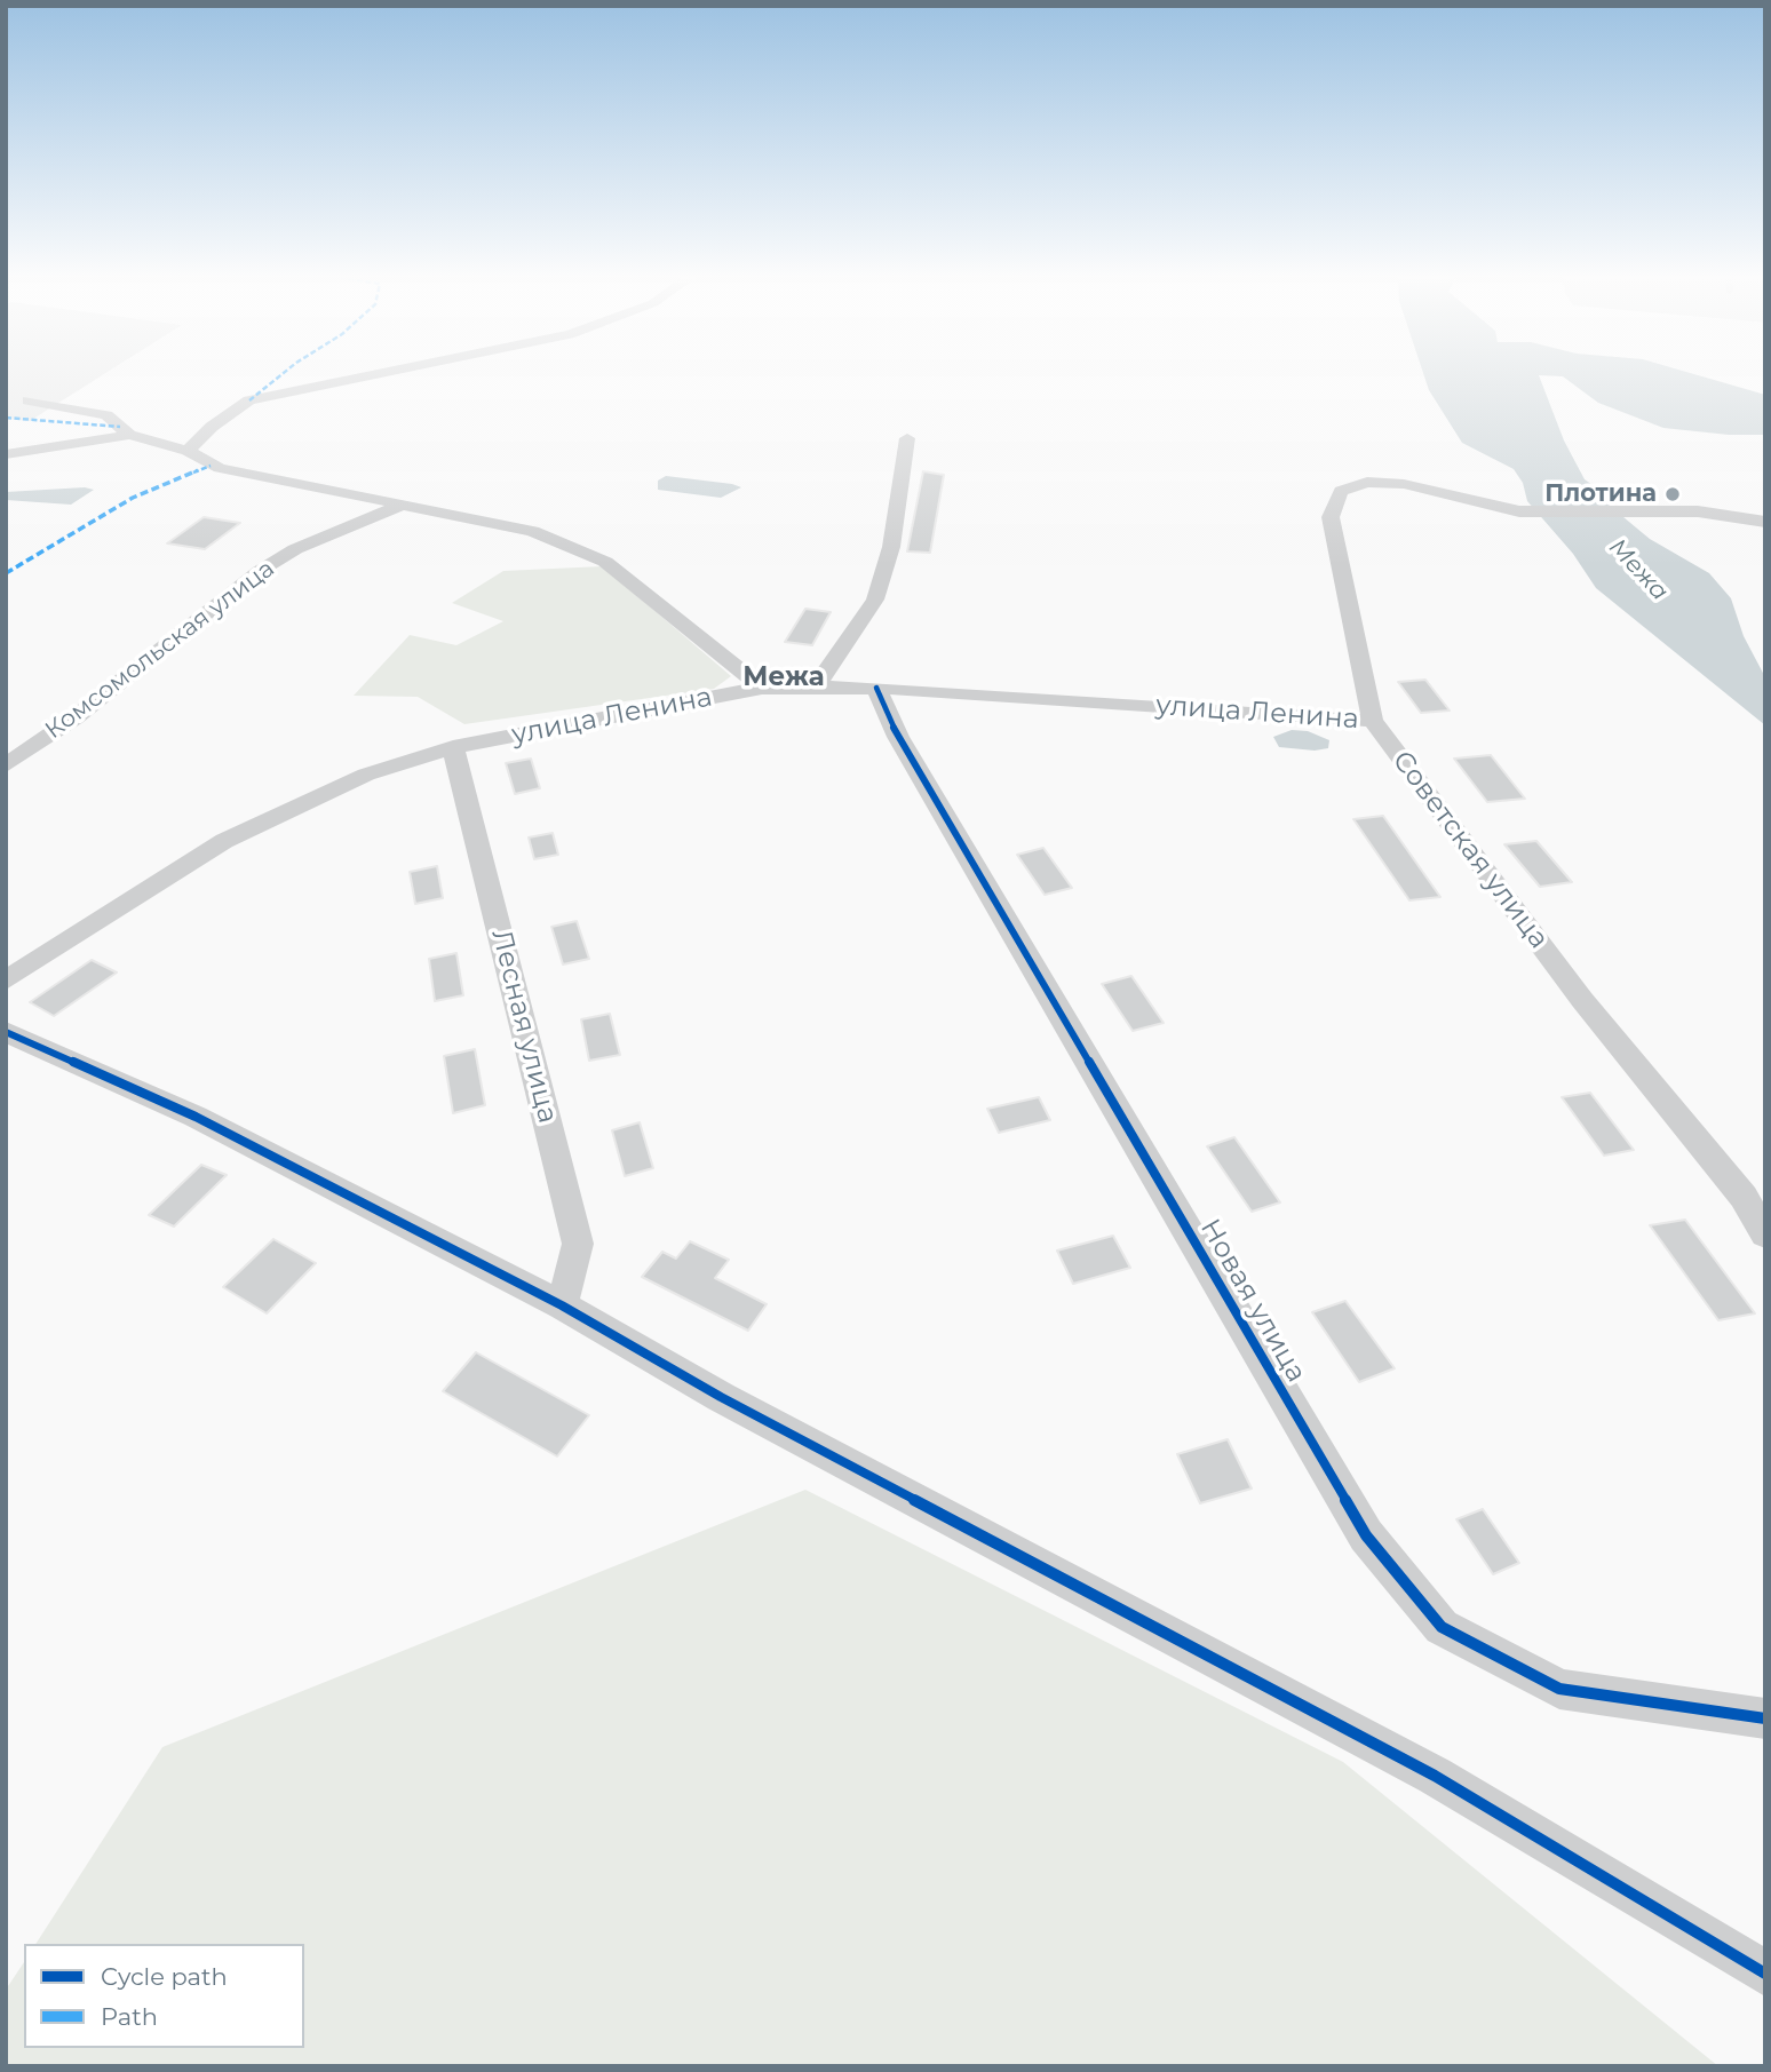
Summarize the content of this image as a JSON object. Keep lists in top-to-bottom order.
{
  "streets": {
    "street": [
      "Комсомольская улица",
      "улица Ленина",
      "Советская улица",
      "Лесная улица",
      "Новая улица"
    ]
  },
  "crossings": [
    ["улица Ленина", "Советская улица"],
    ["улица Ленина", "Лесная улица"],
    ["улица Ленина", "Новая улица"]
  ],
  "districts": ["Межа"],
  "water": ["Межа"],
  "places": ["Плотина"],
  "legend": ["Cycle path", "Path"]
}
